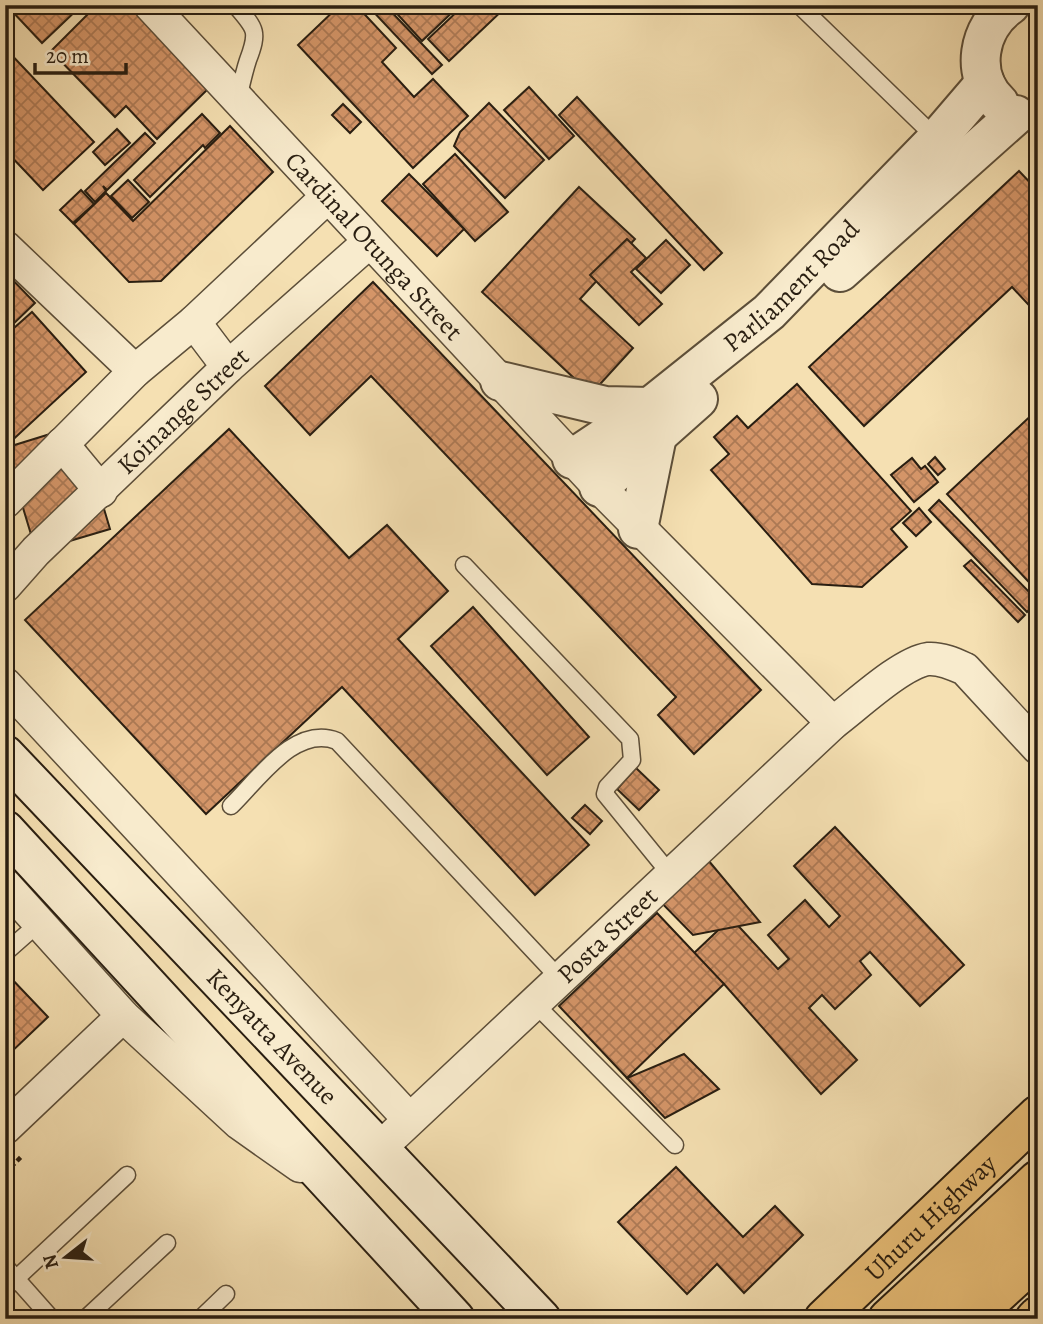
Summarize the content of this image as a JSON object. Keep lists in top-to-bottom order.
{
  "streets": {
    "highway": ["Uhuru Highway"],
    "street": [
      "Cardinal Otunga Street",
      "Parliament Road",
      "Koinange Street",
      "Posta Street",
      "Kenyatta Avenue"
    ]
  },
  "crossings": [
    ["Cardinal Otunga Street", "Parliament Road"],
    ["Cardinal Otunga Street", "Koinange Street"],
    ["Posta Street", "Kenyatta Avenue"]
  ],
  "scale_bar": "20 m",
  "north": "left"
}
